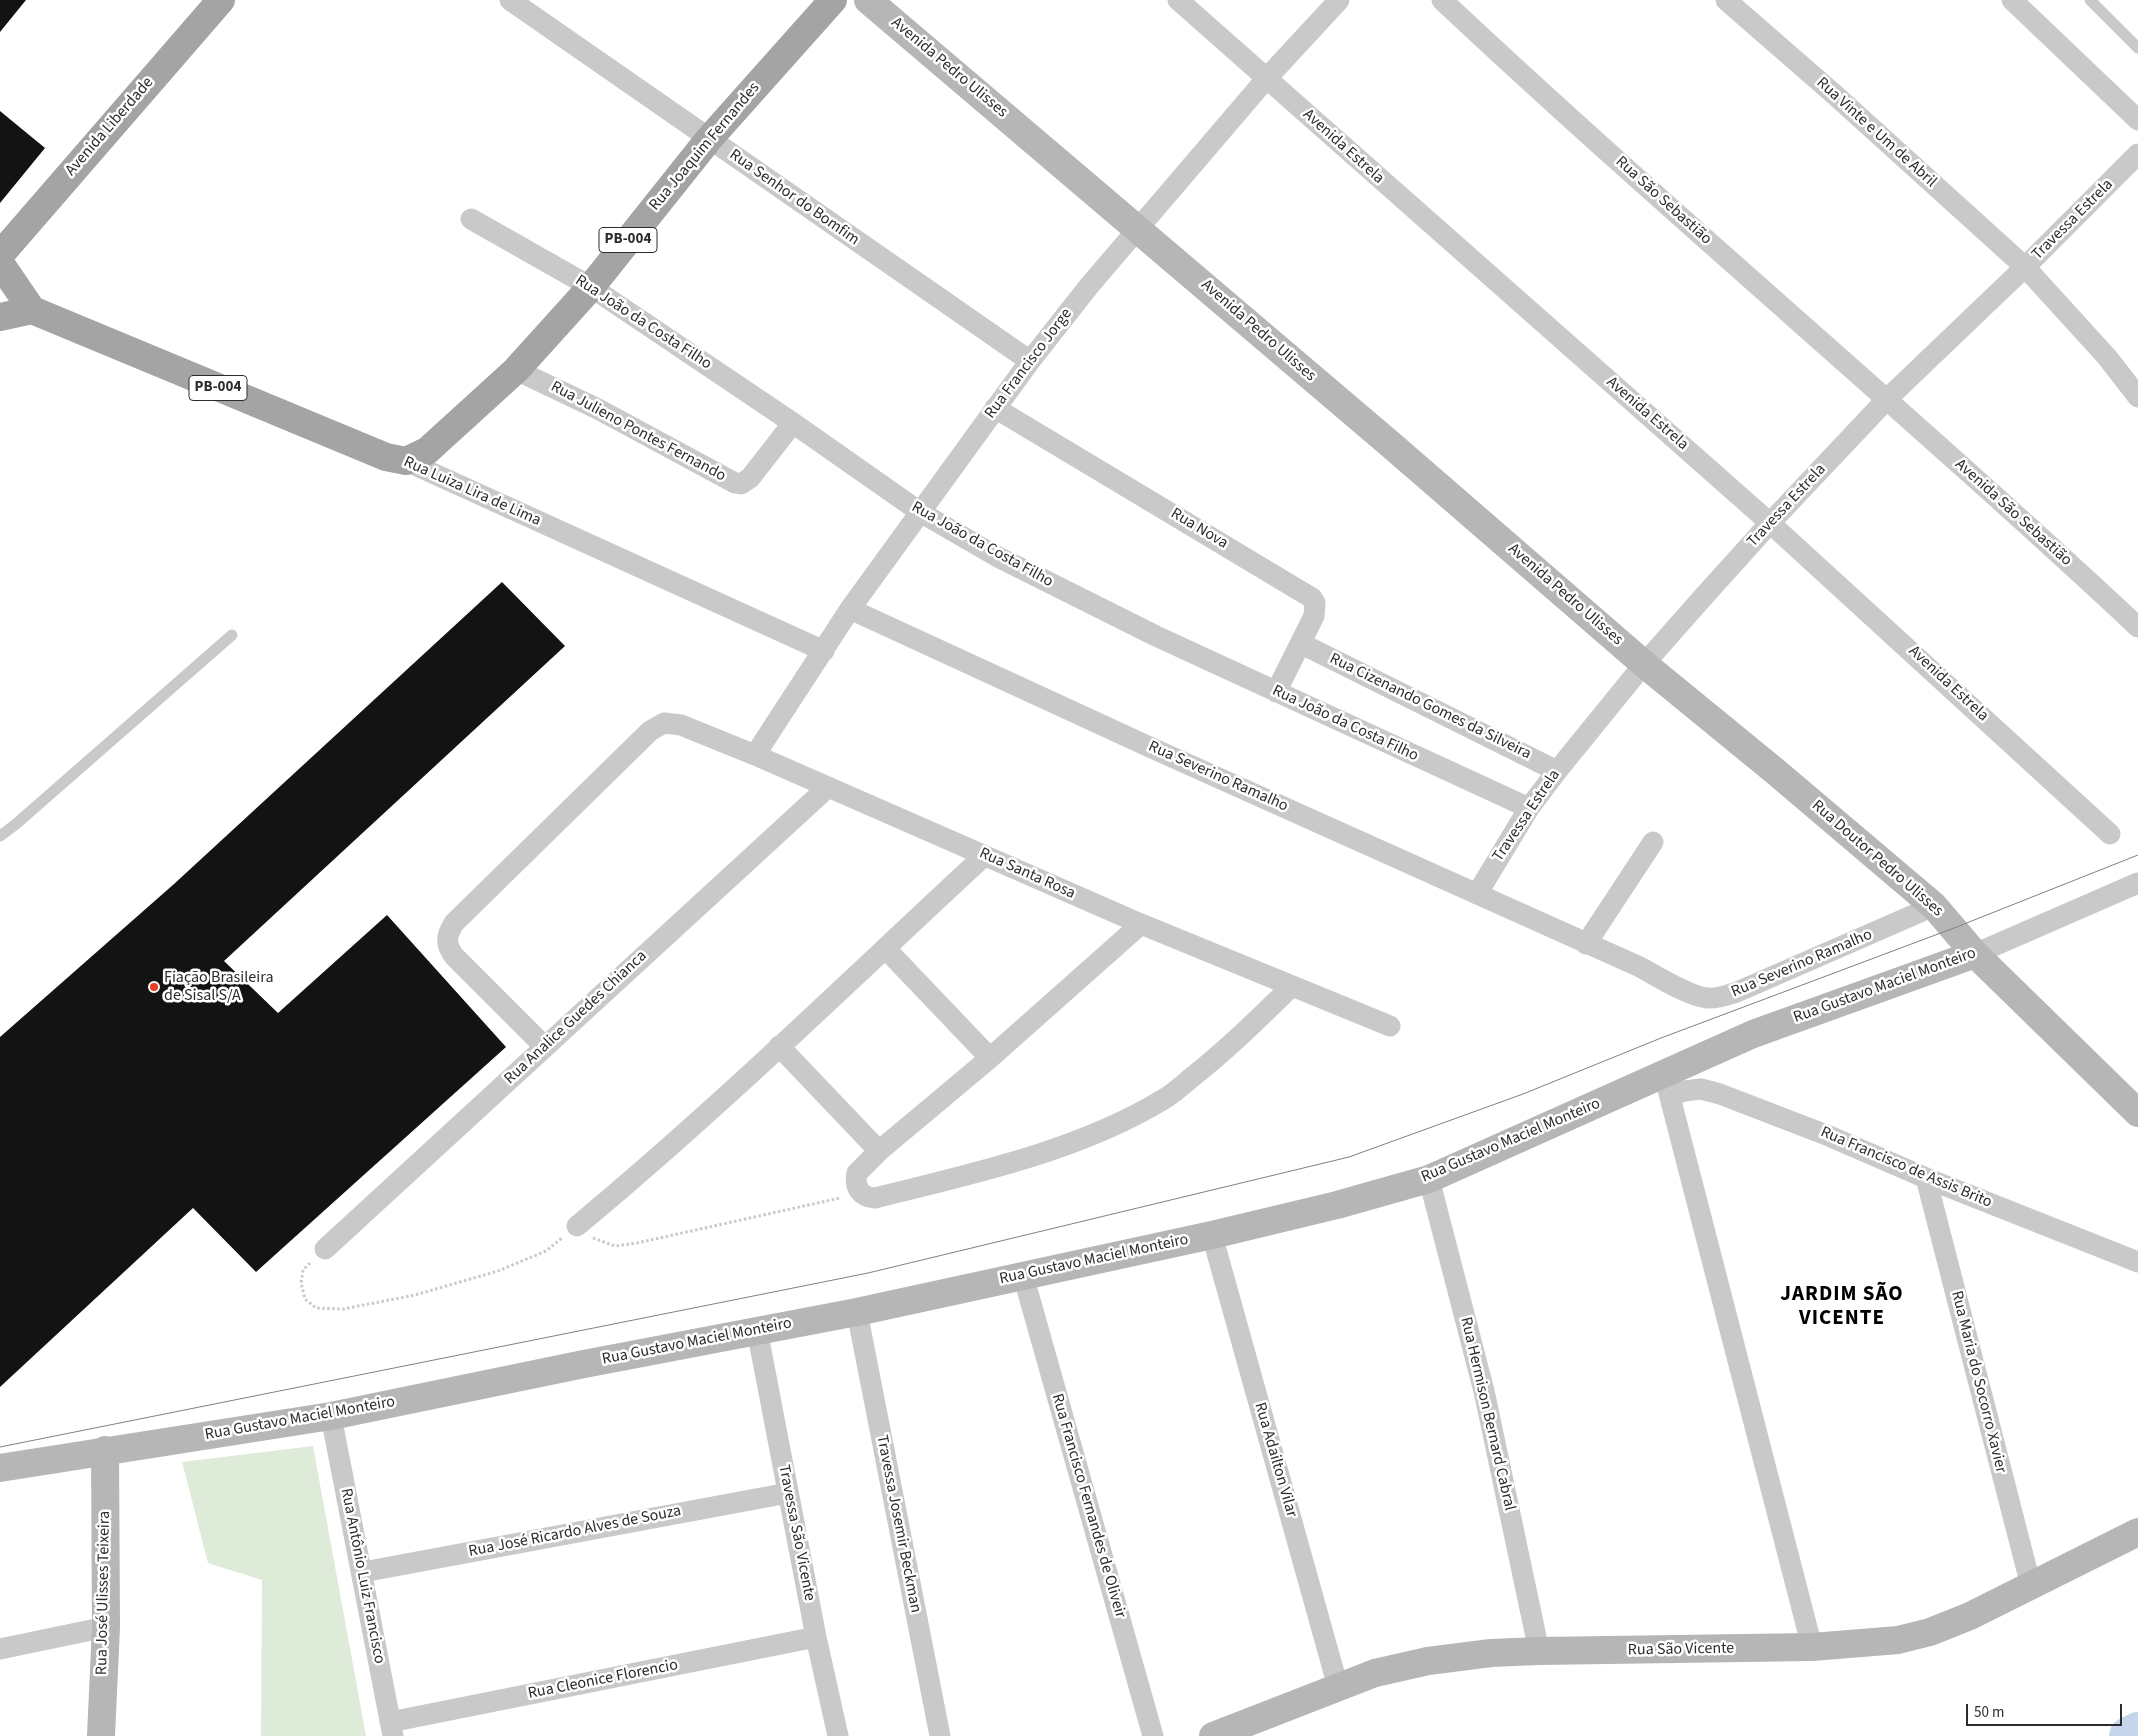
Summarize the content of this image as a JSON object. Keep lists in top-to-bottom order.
{
  "streets": {
    "main road": [
      "Avenida Liberdade",
      "Rua Joaquim Fernandes",
      "PB-004",
      "Rua Luiza Lira de Lima"
    ],
    "street": [
      "Avenida Pedro Ulisses",
      "Rua Vinte e Um de Abril",
      "Avenida Estrela",
      "Rua Senhor do Bomfim",
      "Rua São Sebastião",
      "Travessa Estrela",
      "Rua João da Costa Filho",
      "Rua Francisco Jorge",
      "Rua Julieno Pontes Fernando",
      "Avenida São Sebastião",
      "Rua Nova",
      "Rua Cizenando Gomes da Silveira",
      "Rua Severino Ramalho",
      "Rua Doutor Pedro Ulisses",
      "Rua Santa Rosa",
      "Rua Gustavo Maciel Monteiro",
      "Rua Analice Guedes Chianca",
      "Rua Francisco de Assis Brito",
      "Rua Maria do Socorro Xavier",
      "Rua Hermison Bernard Cabral",
      "Rua Adailton Vilar",
      "Rua Francisco Fernandes de Oliveir",
      "Travessa Josemir Beckman",
      "Rua José Ricardo Alves de Souza",
      "Travessa São Vicente",
      "Rua Antônio Luiz Francisco",
      "Rua José Ulisses Teixeira",
      "Rua São Vicente",
      "Rua Cleonice Florencio"
    ]
  },
  "crossings": [
    ["Avenida Pedro Ulisses", "Travessa Estrela"],
    ["Avenida Pedro Ulisses", "Rua Francisco Jorge"],
    ["Avenida Pedro Ulisses", "Rua Doutor Pedro Ulisses"],
    ["Rua Vinte e Um de Abril", "Travessa Estrela"],
    ["Rua Joaquim Fernandes", "Rua Senhor do Bomfim"],
    ["Rua Joaquim Fernandes", "Rua João da Costa Filho"],
    ["Rua Joaquim Fernandes", "Rua Julieno Pontes Fernando"],
    ["Rua Joaquim Fernandes", "Rua Luiza Lira de Lima"],
    ["Avenida Estrela", "Travessa Estrela"],
    ["Avenida Estrela", "Rua Francisco Jorge"],
    ["Rua Senhor do Bomfim", "Rua Francisco Jorge"],
    ["Rua São Sebastião", "Travessa Estrela"],
    ["Rua São Sebastião", "Avenida São Sebastião"],
    ["Travessa Estrela", "Rua João da Costa Filho"],
    ["Travessa Estrela", "Avenida São Sebastião"],
    ["Travessa Estrela", "Rua Cizenando Gomes da Silveira"],
    ["Travessa Estrela", "Rua Severino Ramalho"],
    ["Travessa Estrela", "Rua Doutor Pedro Ulisses"],
    ["Rua João da Costa Filho", "Rua Francisco Jorge"],
    ["Rua João da Costa Filho", "Rua Julieno Pontes Fernando"],
    ["Rua João da Costa Filho", "Rua Nova"],
    ["Rua Francisco Jorge", "Rua Luiza Lira de Lima"],
    ["Rua Francisco Jorge", "Rua Nova"],
    ["Rua Francisco Jorge", "Rua Severino Ramalho"],
    ["Rua Francisco Jorge", "Rua Santa Rosa"],
    ["Rua Nova", "Rua Cizenando Gomes da Silveira"],
    ["Rua Severino Ramalho", "Rua Doutor Pedro Ulisses"],
    ["Rua Doutor Pedro Ulisses", "Rua Gustavo Maciel Monteiro"],
    ["Rua Santa Rosa", "Rua Analice Guedes Chianca"],
    ["Rua Gustavo Maciel Monteiro", "Rua Francisco de Assis Brito"],
    ["Rua Gustavo Maciel Monteiro", "Rua Hermison Bernard Cabral"],
    ["Rua Gustavo Maciel Monteiro", "Rua Adailton Vilar"],
    ["Rua Gustavo Maciel Monteiro", "Rua Francisco Fernandes de Oliveir"],
    ["Rua Gustavo Maciel Monteiro", "Travessa Josemir Beckman"],
    ["Rua Gustavo Maciel Monteiro", "Travessa São Vicente"],
    ["Rua Gustavo Maciel Monteiro", "Rua Antônio Luiz Francisco"],
    ["Rua Gustavo Maciel Monteiro", "Rua José Ulisses Teixeira"],
    ["Rua Francisco de Assis Brito", "Rua Maria do Socorro Xavier"],
    ["Rua Maria do Socorro Xavier", "Rua São Vicente"],
    ["Rua Hermison Bernard Cabral", "Rua São Vicente"],
    ["Rua Adailton Vilar", "Rua São Vicente"],
    ["Rua José Ricardo Alves de Souza", "Travessa São Vicente"],
    ["Rua José Ricardo Alves de Souza", "Rua Antônio Luiz Francisco"],
    ["Travessa São Vicente", "Rua Cleonice Florencio"],
    ["Rua Antônio Luiz Francisco", "Rua Cleonice Florencio"]
  ],
  "districts": ["JARDIM SÃO VICENTE"],
  "places": ["Fiação Brasileira de Sisal S/A"],
  "scale_bar": "50 m"
}
